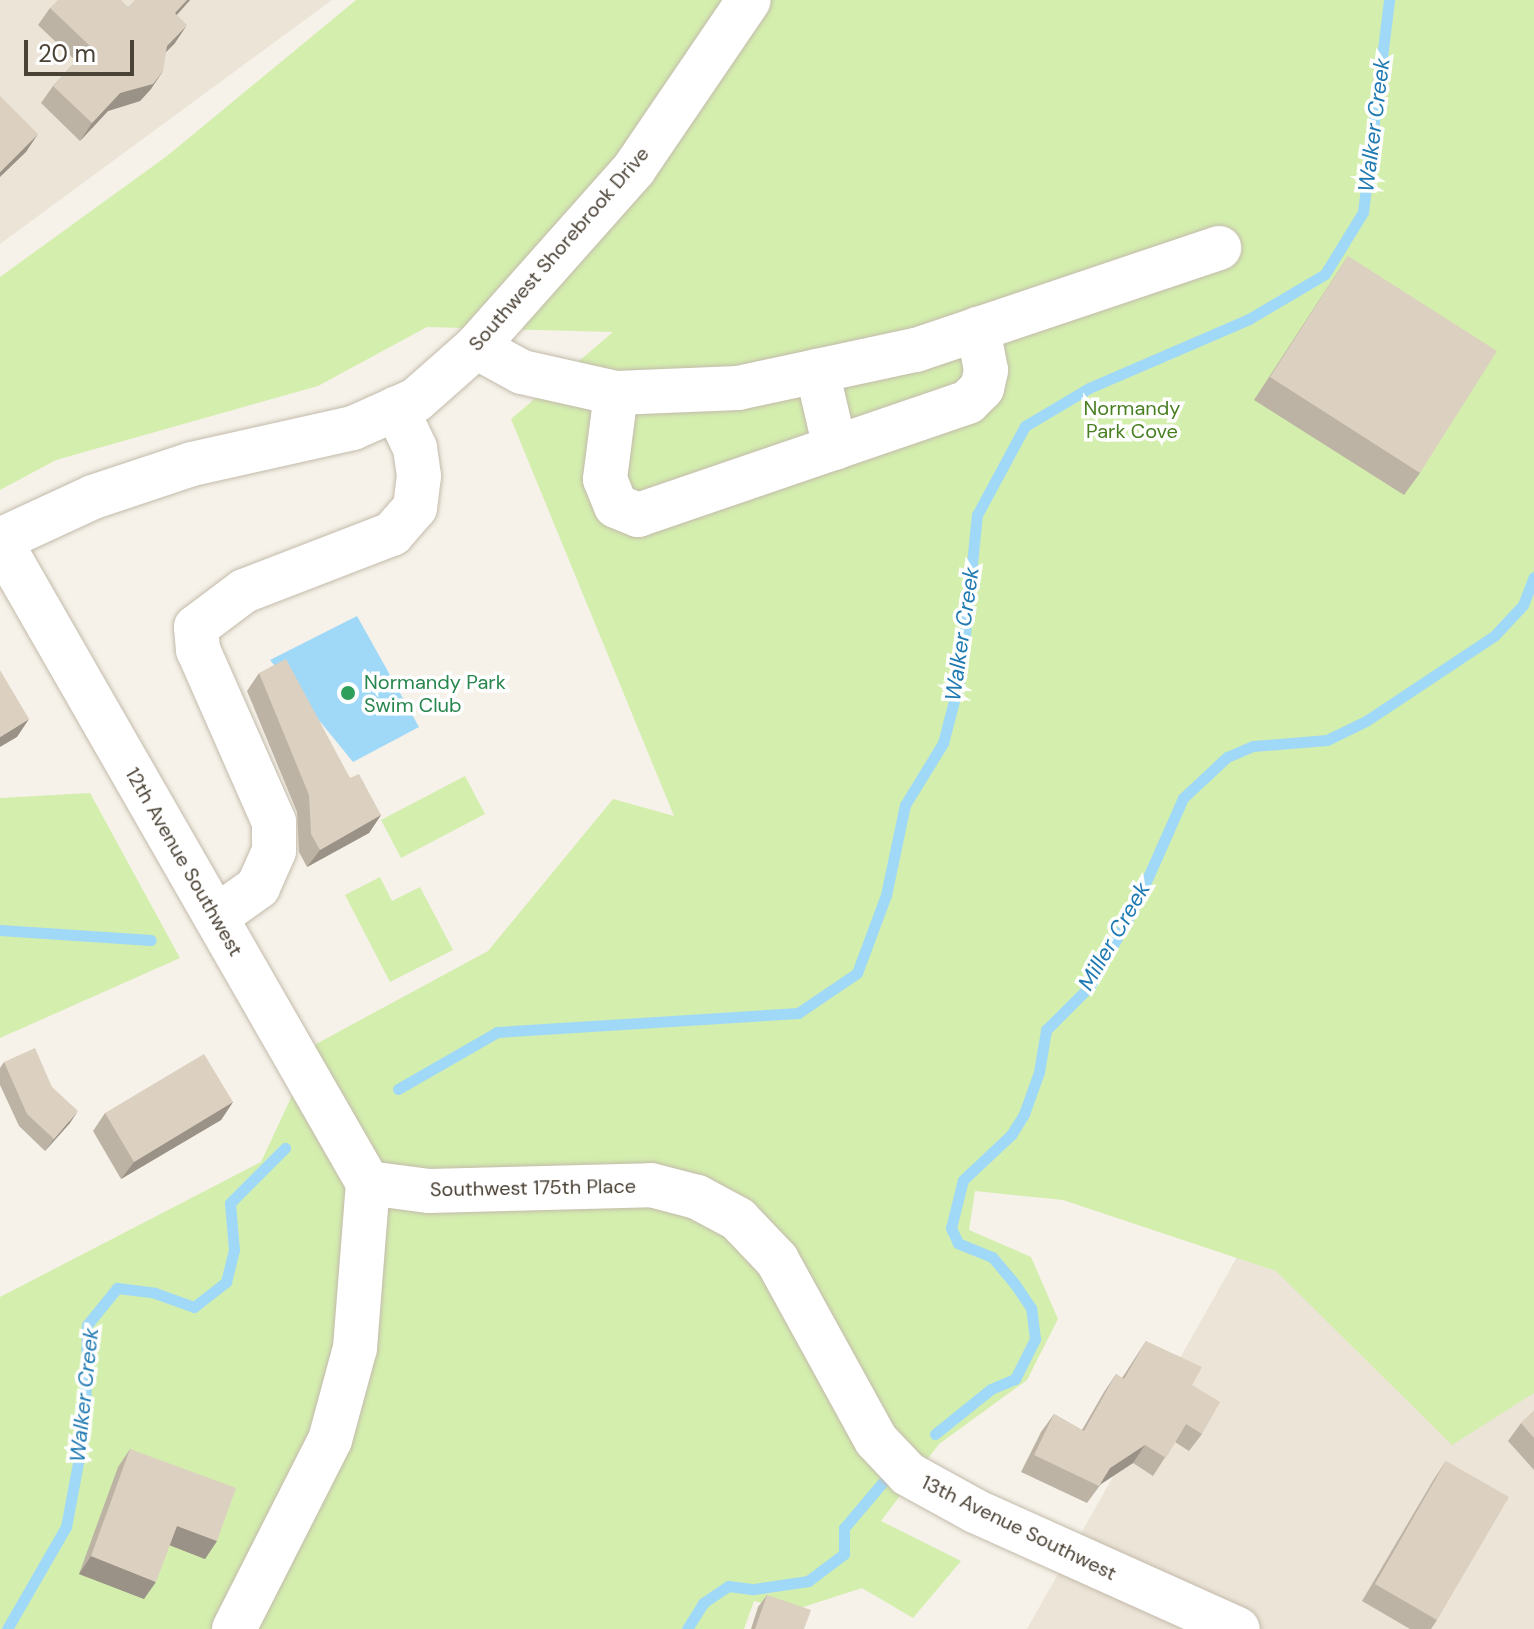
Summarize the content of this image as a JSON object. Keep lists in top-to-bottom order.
{
  "streets": {
    "street": [
      "Southwest Shorebrook Drive",
      "12th Avenue Southwest",
      "Southwest 175th Place",
      "13th Avenue Southwest"
    ]
  },
  "crossings": [
    ["Southwest Shorebrook Drive", "12th Avenue Southwest"],
    ["12th Avenue Southwest", "Southwest 175th Place"],
    ["Southwest 175th Place", "13th Avenue Southwest"]
  ],
  "water": ["Walker Creek", "Miller Creek"],
  "parks": ["Normandy Park Cove"],
  "places": ["Normandy Park Swim Club"],
  "scale_bar": "20 m"
}
